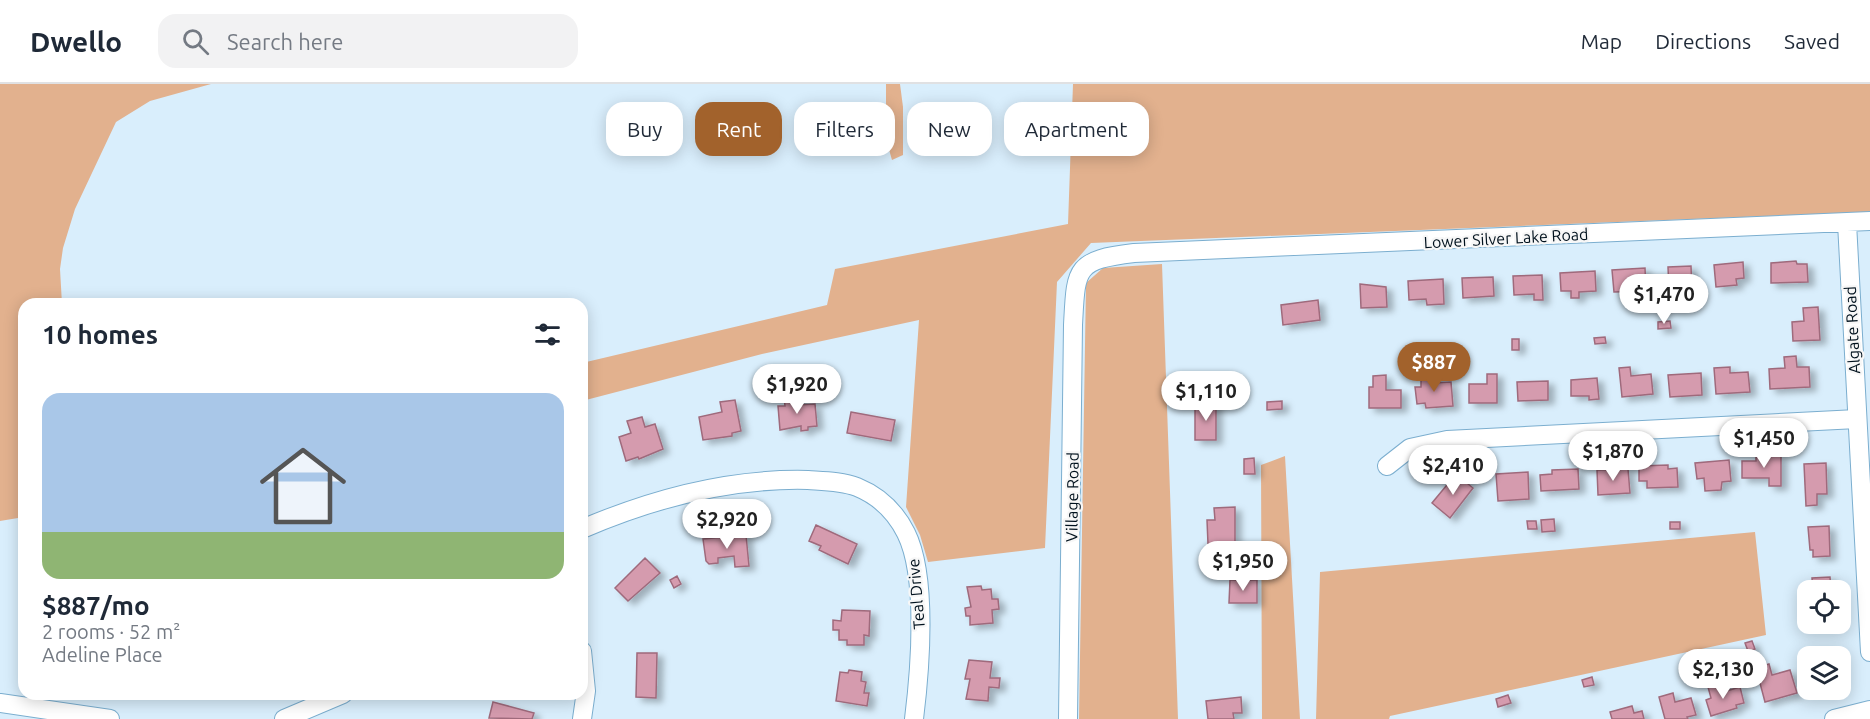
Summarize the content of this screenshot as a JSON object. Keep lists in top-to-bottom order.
{
  "streets": {
    "street": [
      "Lower Silver Lake Road",
      "Algate Road",
      "Village Road",
      "Teal Drive"
    ]
  },
  "crossings": [
    ["Lower Silver Lake Road", "Algate Road"],
    ["Lower Silver Lake Road", "Village Road"]
  ],
  "page": {
    "header": "Dwello",
    "search": "Search here",
    "nav": ["Map", "Directions", "Saved"],
    "chip": [
      "Buy",
      "Rent",
      "Filters",
      "New",
      "Apartment"
    ],
    "price": [
      "$1,470",
      "$887",
      "$1,920",
      "$1,110",
      "$1,450",
      "$1,870",
      "$2,410",
      "$2,920",
      "$1,950",
      "$2,130"
    ],
    "heading": "10 homes",
    "list": [
      {
        "name": "$887/mo",
        "note": "2 rooms · 52 m² · Adeline Place"
      }
    ]
  }
}
